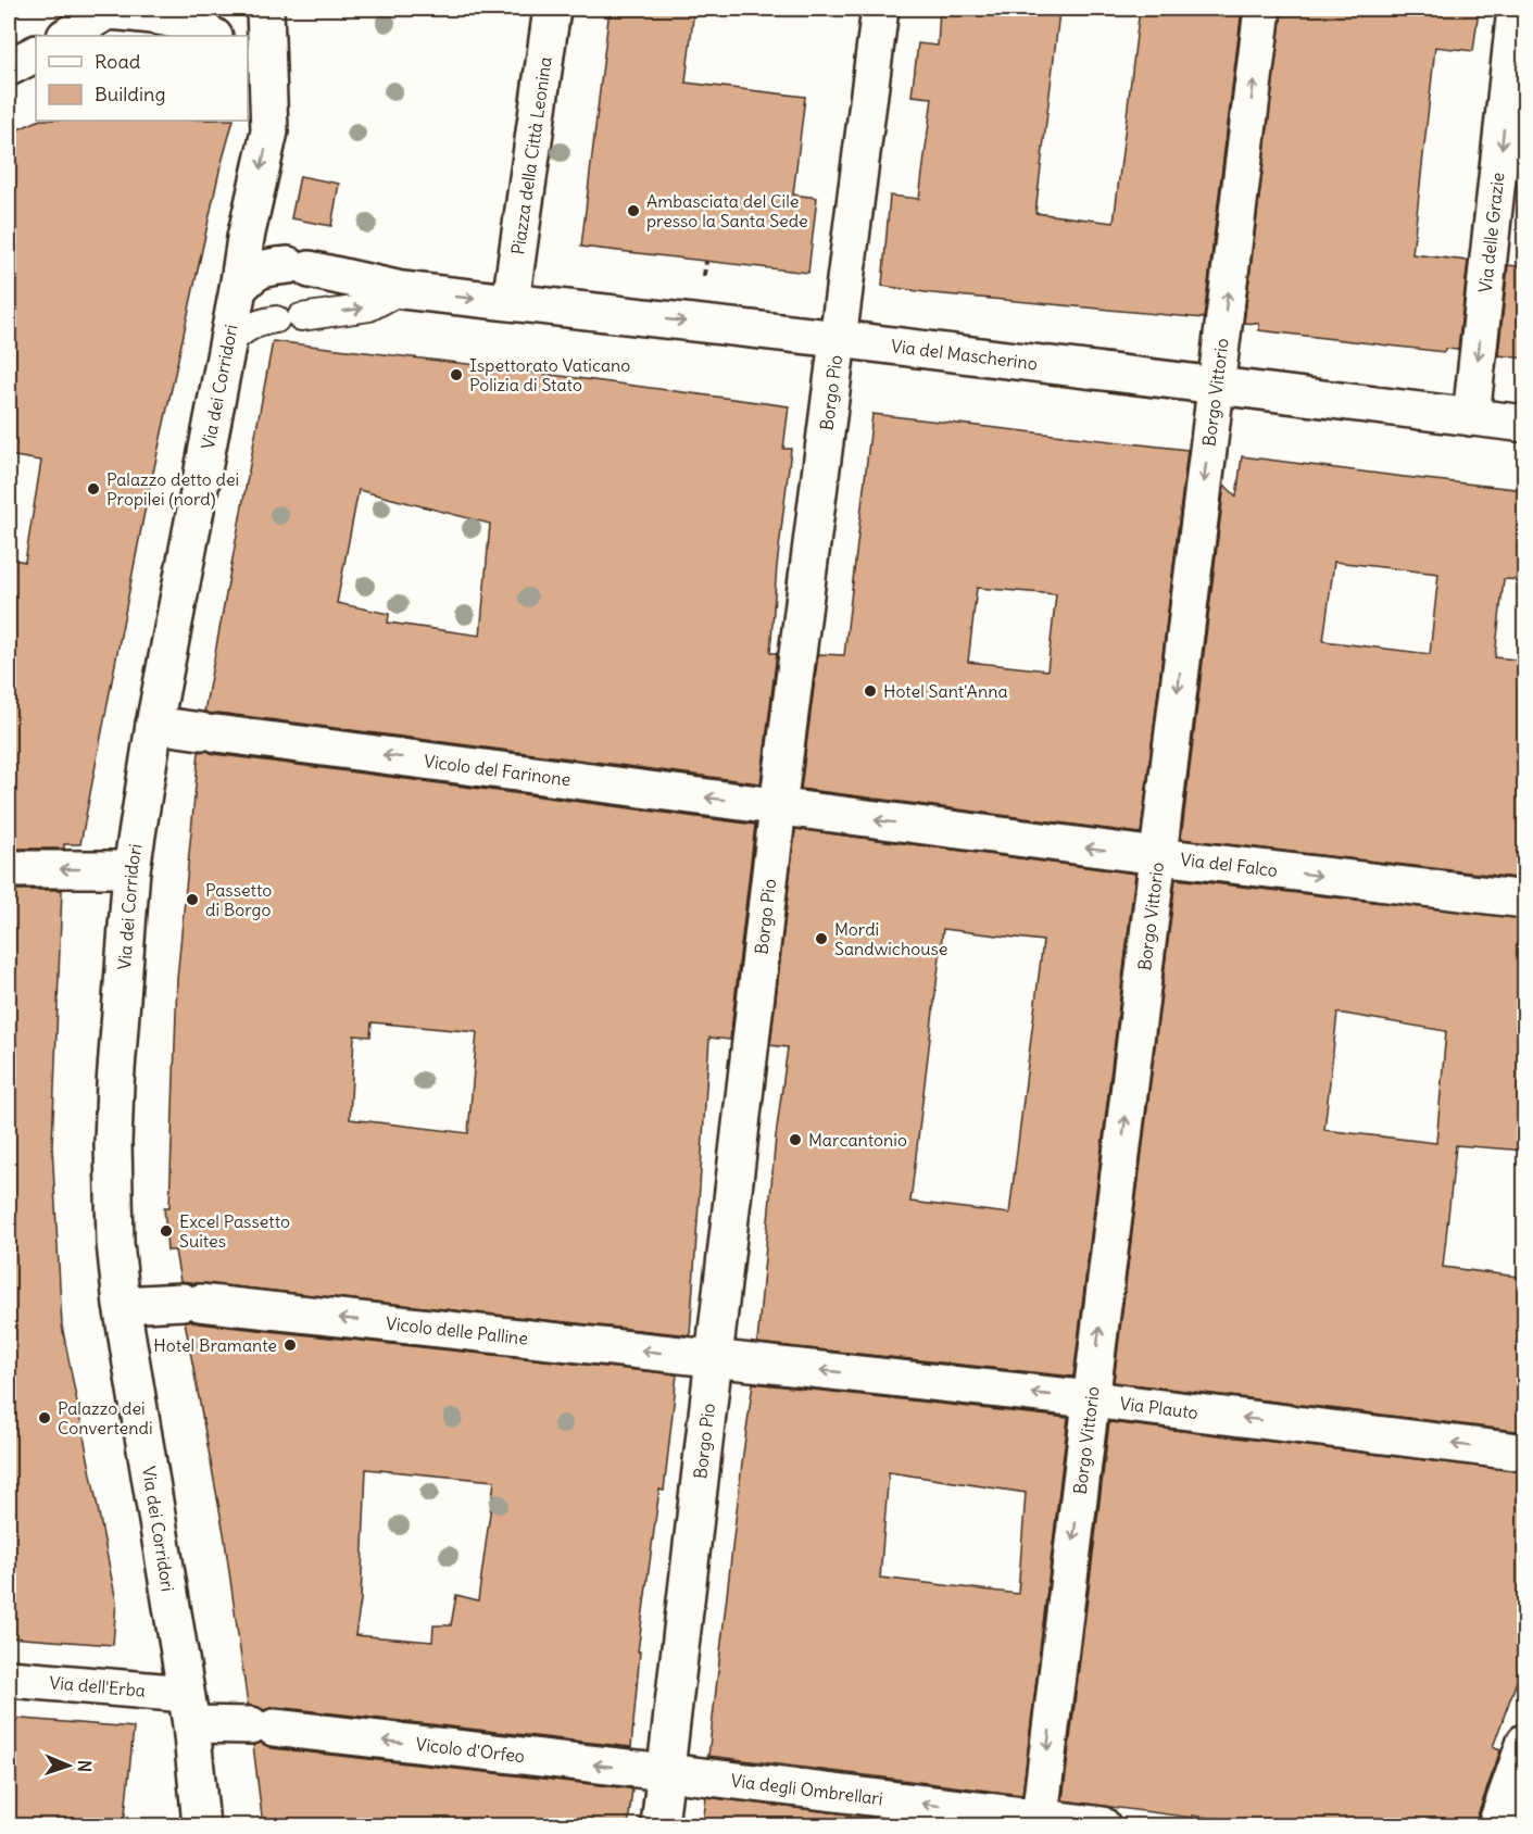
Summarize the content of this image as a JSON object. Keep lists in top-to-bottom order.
{
  "streets": {
    "street": [
      "Piazza della Città Leonina",
      "Via delle Grazie",
      "Via del Mascherino",
      "Via dei Corridori",
      "Borgo Pio",
      "Borgo Vittorio",
      "Vicolo del Farinone",
      "Via del Falco",
      "Vicolo delle Palline",
      "Via Plauto",
      "Via dell'Erba",
      "Vicolo d'Orfeo",
      "Via degli Ombrellari"
    ]
  },
  "crossings": [
    ["Piazza della Città Leonina", "Via del Mascherino"],
    ["Via delle Grazie", "Via del Mascherino"],
    ["Via del Mascherino", "Via dei Corridori"],
    ["Via del Mascherino", "Borgo Pio"],
    ["Via del Mascherino", "Borgo Vittorio"],
    ["Via dei Corridori", "Vicolo del Farinone"],
    ["Via dei Corridori", "Vicolo delle Palline"],
    ["Via dei Corridori", "Via dell'Erba"],
    ["Via dei Corridori", "Vicolo d'Orfeo"],
    ["Borgo Pio", "Vicolo del Farinone"],
    ["Borgo Pio", "Via del Falco"],
    ["Borgo Pio", "Vicolo delle Palline"],
    ["Borgo Pio", "Via Plauto"],
    ["Borgo Pio", "Vicolo d'Orfeo"],
    ["Borgo Pio", "Via degli Ombrellari"],
    ["Borgo Vittorio", "Via del Falco"],
    ["Borgo Vittorio", "Via Plauto"],
    ["Borgo Vittorio", "Via degli Ombrellari"],
    ["Vicolo del Farinone", "Via del Falco"],
    ["Vicolo delle Palline", "Via Plauto"],
    ["Via dell'Erba", "Vicolo d'Orfeo"],
    ["Vicolo d'Orfeo", "Via degli Ombrellari"]
  ],
  "one_way": [
    "Via delle Grazie",
    "Vicolo del Farinone",
    "Vicolo delle Palline",
    "Via Plauto",
    "Vicolo d'Orfeo",
    "Via degli Ombrellari"
  ],
  "places": [
    "Ambasciata del Cile presso la Santa Sede",
    "Ispettorato Vaticano Polizia di Stato",
    "Palazzo detto dei Propilei (nord)",
    "Hotel Sant'Anna",
    "Passetto di Borgo",
    "Mordi Sandwichouse",
    "Marcantonio",
    "Excel Passetto Suites",
    "Hotel Bramante",
    "Palazzo dei Convertendi"
  ],
  "legend": ["Road", "Building"],
  "north": "right"
}
